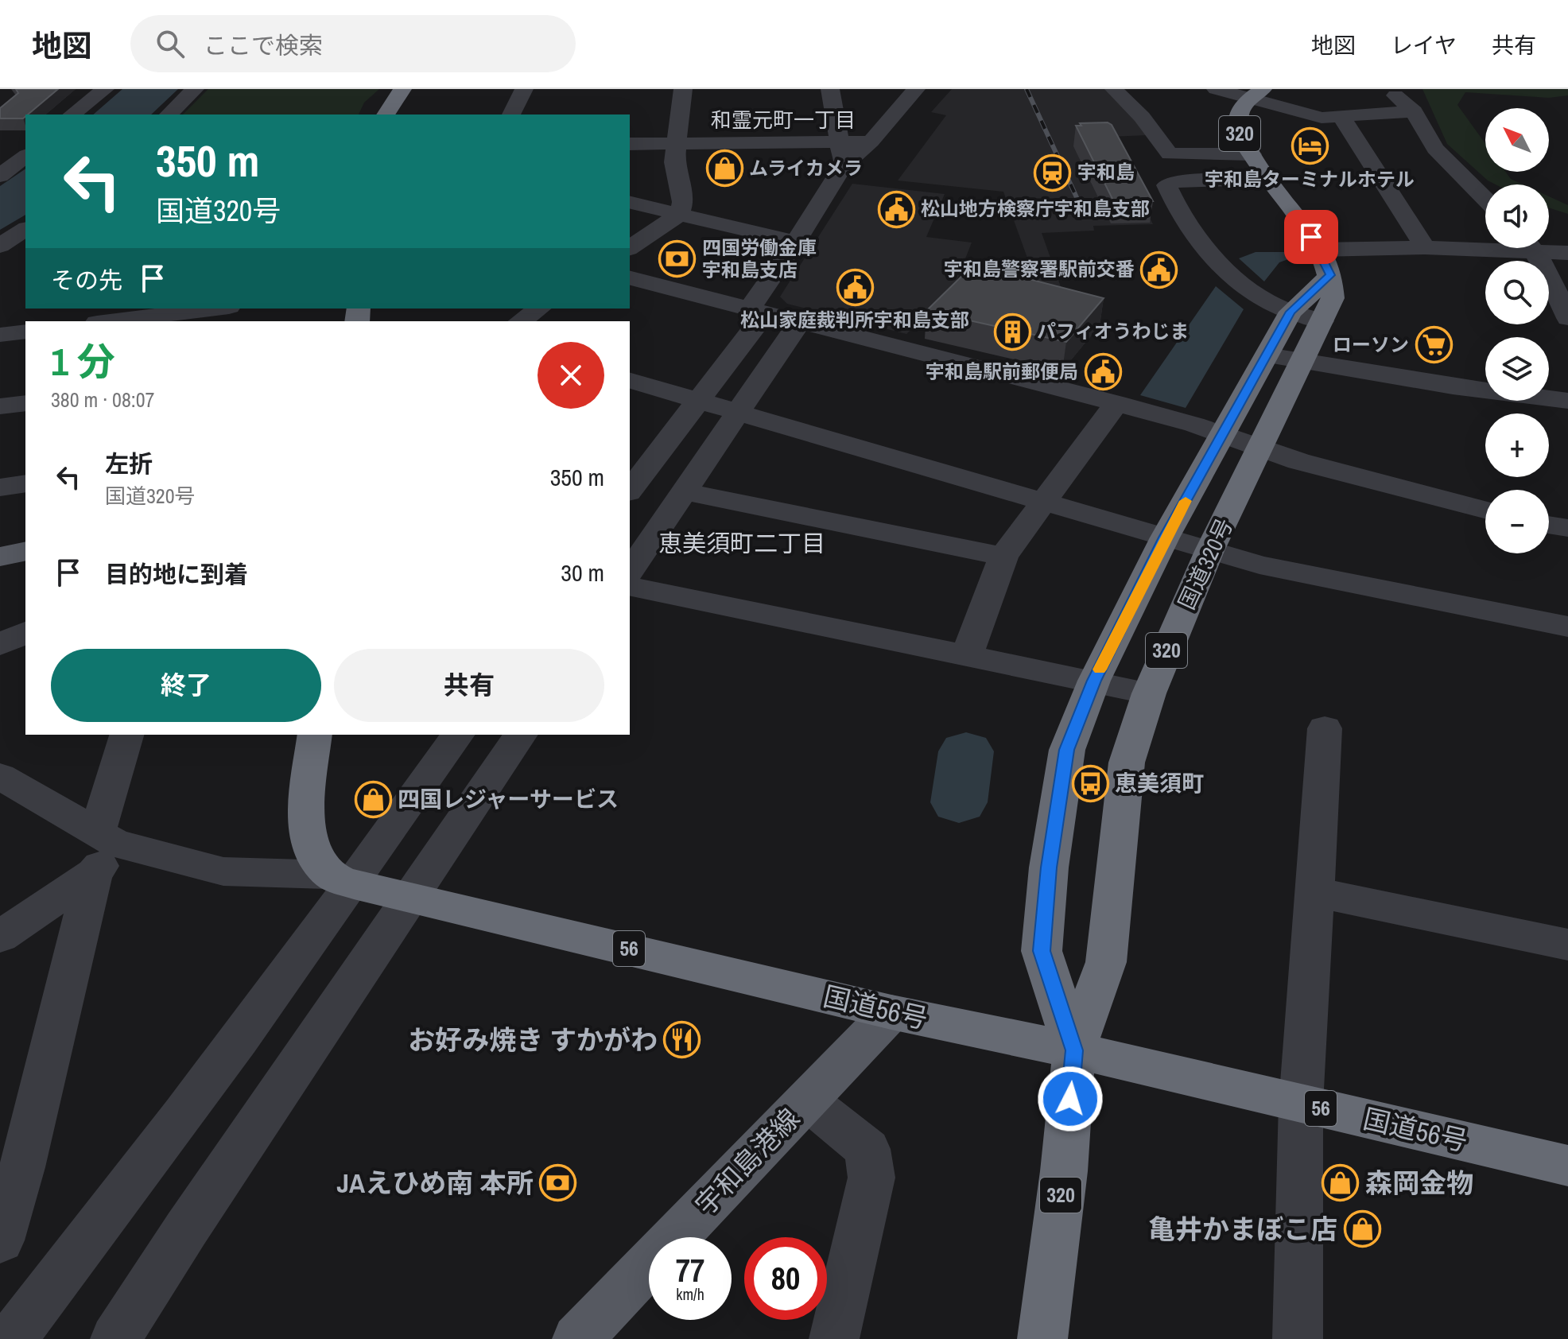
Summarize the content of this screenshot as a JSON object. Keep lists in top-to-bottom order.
{
  "streets": {
    "highway": [
      "320",
      "国道320号",
      "56",
      "国道56号"
    ],
    "main road": ["宇和島港線"]
  },
  "crossings": [
    ["320", "国道320号"],
    ["国道320号", "国道56号"],
    ["国道56号", "宇和島港線"]
  ],
  "districts": ["和霊元町一丁目", "恵美須町二丁目"],
  "places": {
    "hotel": ["宇和島ターミナルホテル"],
    "shop": [
      "ムライカメラ",
      "四国レジャーサービス",
      "森岡金物",
      "亀井かまぼこ店"
    ],
    "station": ["宇和島"],
    "public building": [
      "松山地方検察庁宇和島支部",
      "宇和島警察署駅前交番",
      "松山家庭裁判所宇和島支部",
      "宇和島駅前郵便局"
    ],
    "bank": ["四国労働金庫 宇和島支店", "JAえひめ南 本所"],
    "building": ["パフィオうわじま"],
    "supermarket": ["ローソン"],
    "bus stop": ["恵美須町"],
    "restaurant": ["お好み焼き すかがわ"]
  },
  "north": "top left",
  "page": {
    "header": "地図",
    "search": "ここで検索",
    "nav": ["地図", "レイヤ", "共有"],
    "map_buttons": ["+", "−"],
    "turn": ["350 m", "国道320号"],
    "then": "その先",
    "heading": ["1 分", "380 m · 08:07"],
    "list": [
      {
        "name": "左折",
        "note": "国道320号",
        "value": "350 m"
      },
      {
        "name": "目的地に到着",
        "value": "30 m"
      }
    ],
    "buttons": ["終了", "共有"],
    "speed": "77 km/h",
    "limit": "80"
  }
}
